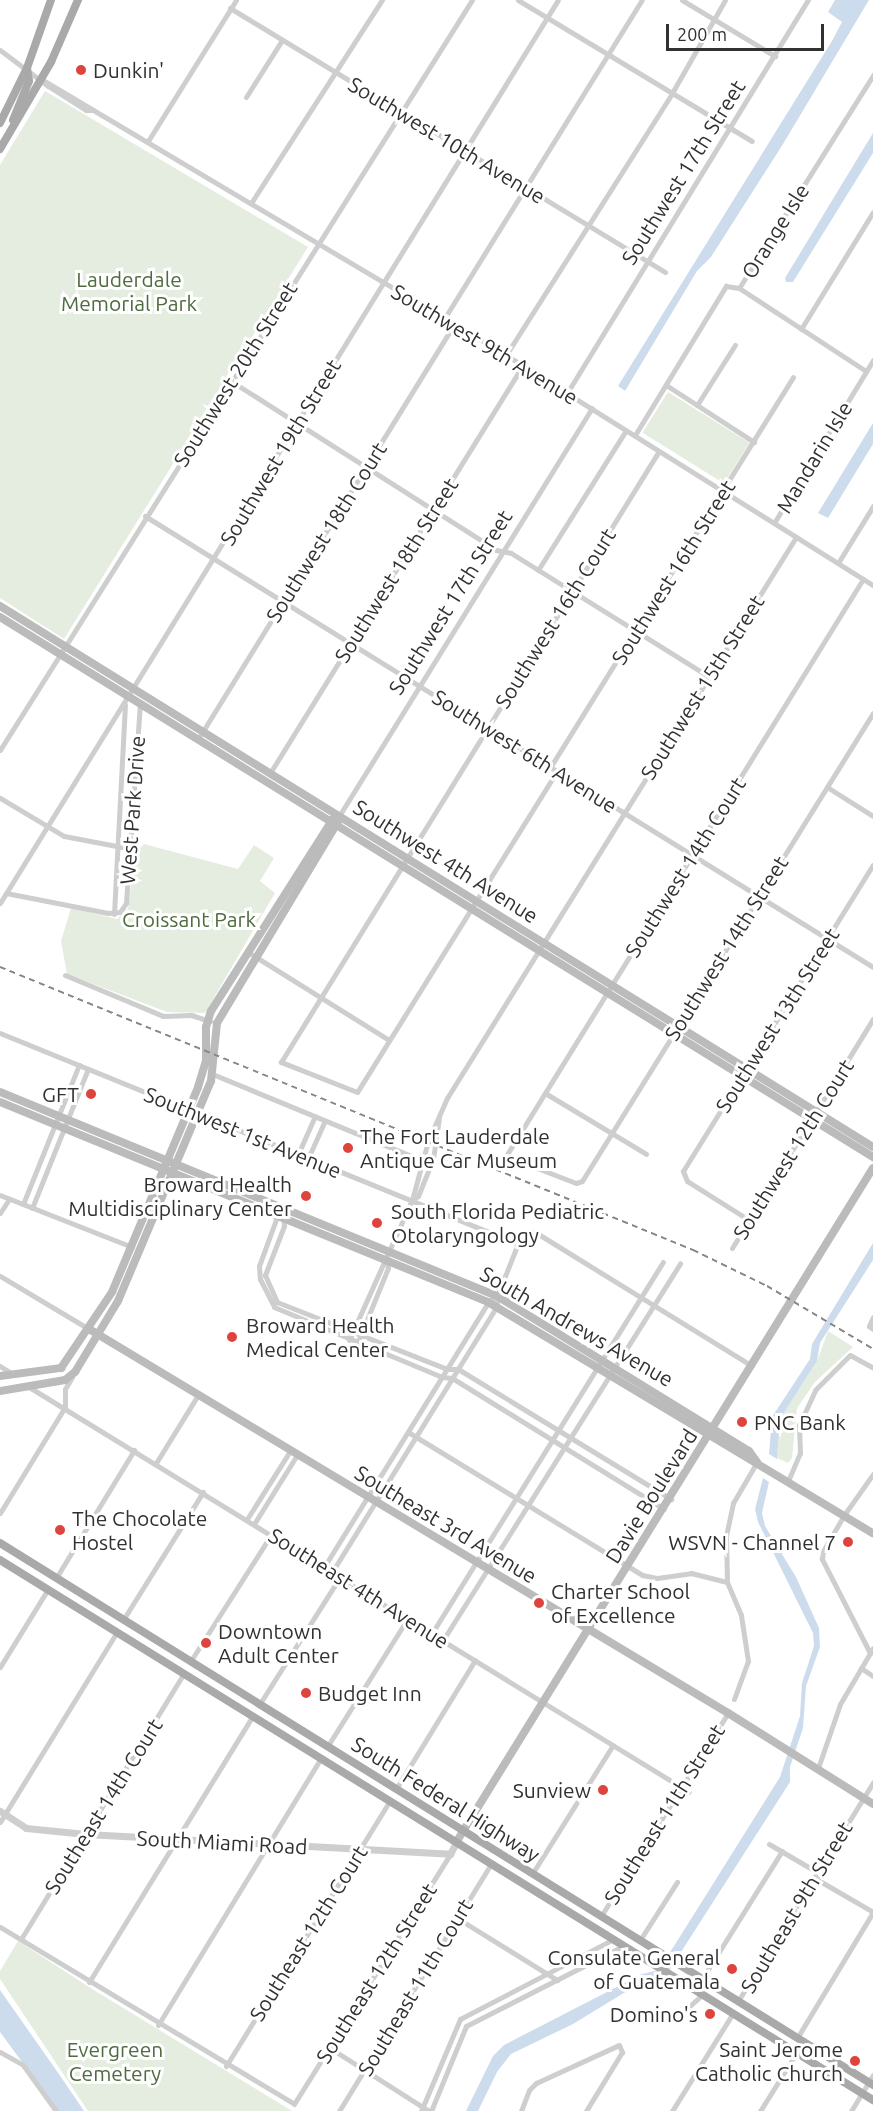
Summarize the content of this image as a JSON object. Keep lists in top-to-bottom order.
{
  "streets": {
    "main road": [
      "Southwest 17th Street",
      "Southwest 4th Avenue",
      "South Andrews Avenue",
      "Davie Boulevard",
      "Southeast 3rd Avenue",
      "South Federal Highway"
    ],
    "street": [
      "Southwest 10th Avenue",
      "Orange Isle",
      "Southwest 9th Avenue",
      "Southwest 20th Street",
      "Southwest 19th Street",
      "Mandarin Isle",
      "Southwest 18th Court",
      "Southwest 18th Street",
      "Southwest 16th Street",
      "Southwest 16th Court",
      "Southwest 15th Street",
      "Southwest 6th Avenue",
      "West Park Drive",
      "Southwest 14th Court",
      "Southwest 14th Street",
      "Southwest 13th Street",
      "Southwest 1st Avenue",
      "Southwest 12th Court",
      "Southeast 4th Avenue",
      "Southeast 14th Court",
      "Southeast 11th Street",
      "South Miami Road",
      "Southeast 9th Street",
      "Southeast 12th Court",
      "Southeast 12th Street",
      "Southeast 11th Court"
    ]
  },
  "crossings": [
    ["Southwest 10th Avenue", "Southwest 17th Street"],
    ["Southwest 10th Avenue", "Southwest 20th Street"],
    ["Southwest 10th Avenue", "Southwest 19th Street"],
    ["Southwest 17th Street", "Southwest 9th Avenue"],
    ["Southwest 17th Street", "Southwest 6th Avenue"],
    ["Southwest 17th Street", "Southwest 4th Avenue"],
    ["Southwest 17th Street", "Southwest 1st Avenue"],
    ["Southwest 17th Street", "South Andrews Avenue"],
    ["Southwest 17th Street", "Southeast 3rd Avenue"],
    ["Orange Isle", "Southwest 9th Avenue"],
    ["Southwest 9th Avenue", "Southwest 20th Street"],
    ["Southwest 9th Avenue", "Southwest 19th Street"],
    ["Southwest 9th Avenue", "Mandarin Isle"],
    ["Southwest 9th Avenue", "Southwest 18th Court"],
    ["Southwest 9th Avenue", "Southwest 18th Street"],
    ["Southwest 9th Avenue", "Southwest 16th Street"],
    ["Southwest 9th Avenue", "Southwest 16th Court"],
    ["Southwest 9th Avenue", "Southwest 15th Street"],
    ["Southwest 9th Avenue", "Southwest 14th Court"],
    ["Southwest 20th Street", "Southwest 6th Avenue"],
    ["Southwest 20th Street", "Southwest 4th Avenue"],
    ["Southwest 19th Street", "Southwest 6th Avenue"],
    ["Southwest 19th Street", "West Park Drive"],
    ["Southwest 19th Street", "Southwest 4th Avenue"],
    ["Southwest 18th Court", "Southwest 6th Avenue"],
    ["Southwest 18th Court", "Southwest 4th Avenue"],
    ["Southwest 18th Street", "Southwest 6th Avenue"],
    ["Southwest 18th Street", "Southwest 4th Avenue"],
    ["Southwest 16th Street", "Southwest 6th Avenue"],
    ["Southwest 16th Court", "Southwest 6th Avenue"],
    ["Southwest 16th Court", "Southwest 4th Avenue"],
    ["Southwest 15th Street", "Southwest 6th Avenue"],
    ["Southwest 15th Street", "Southwest 4th Avenue"],
    ["Southwest 15th Street", "Southwest 1st Avenue"],
    ["Southwest 15th Street", "South Andrews Avenue"],
    ["Southwest 6th Avenue", "Southwest 14th Court"],
    ["Southwest 6th Avenue", "Southwest 14th Street"],
    ["Southwest 6th Avenue", "Southwest 13th Street"],
    ["West Park Drive", "Southwest 4th Avenue"],
    ["Southwest 4th Avenue", "Southwest 14th Court"],
    ["Southwest 4th Avenue", "Southwest 14th Street"],
    ["Southwest 4th Avenue", "Southwest 13th Street"],
    ["Southwest 4th Avenue", "Southwest 12th Court"],
    ["Southwest 14th Court", "Southwest 14th Street"],
    ["Southwest 13th Street", "Southwest 12th Court"],
    ["South Andrews Avenue", "Davie Boulevard"],
    ["Davie Boulevard", "Southeast 3rd Avenue"],
    ["Davie Boulevard", "Southeast 4th Avenue"],
    ["Davie Boulevard", "South Federal Highway"],
    ["Davie Boulevard", "Southeast 12th Street"],
    ["Southeast 3rd Avenue", "Southeast 11th Street"],
    ["Southeast 3rd Avenue", "Southeast 9th Street"],
    ["Southeast 4th Avenue", "Southeast 11th Street"],
    ["South Federal Highway", "Southeast 14th Court"],
    ["South Federal Highway", "Southeast 11th Street"],
    ["South Federal Highway", "Southeast 9th Street"],
    ["South Federal Highway", "Southeast 12th Court"],
    ["South Federal Highway", "Southeast 12th Street"],
    ["South Federal Highway", "Southeast 11th Court"],
    ["Southeast 14th Court", "South Miami Road"],
    ["South Miami Road", "Southeast 12th Court"],
    ["South Miami Road", "Southeast 12th Street"],
    ["Southeast 12th Court", "Southeast 12th Street"]
  ],
  "parks": ["Lauderdale Memorial Park", "Croissant Park", "Evergreen Cemetery"],
  "places": [
    "Dunkin'",
    "GFT",
    "The Fort Lauderdale Antique Car Museum",
    "Broward Health Multidisciplinary Center",
    "South Florida Pediatric Otolaryngology",
    "Broward Health Medical Center",
    "PNC Bank",
    "The Chocolate Hostel",
    "WSVN - Channel 7",
    "Charter School of Excellence",
    "Downtown Adult Center",
    "Budget Inn",
    "Sunview",
    "Consulate General of Guatemala",
    "Domino's",
    "Saint Jerome Catholic Church"
  ],
  "scale_bar": "200 m"
}
